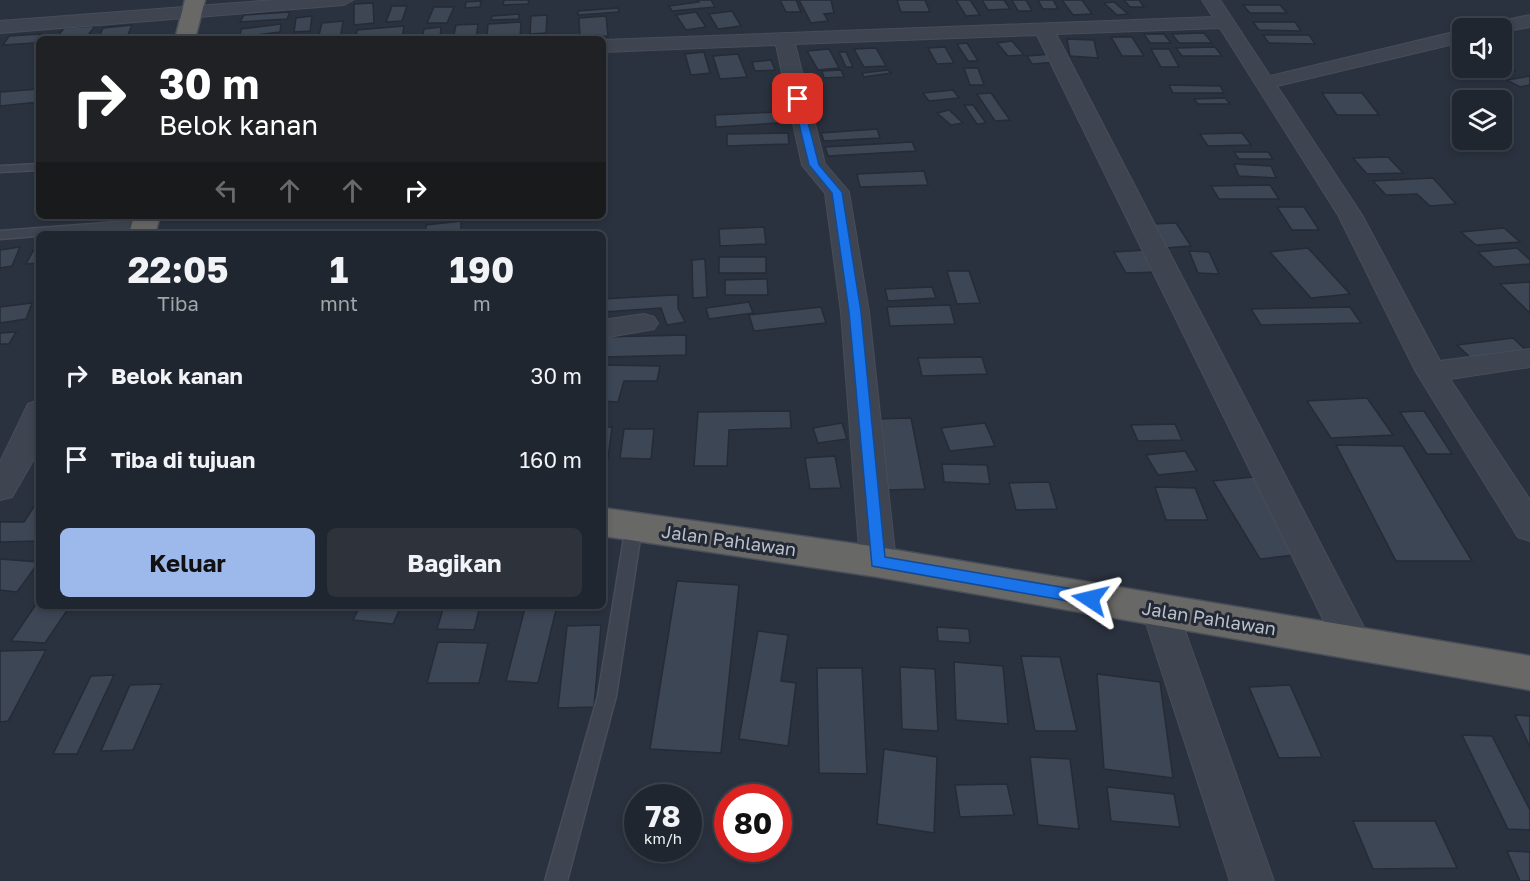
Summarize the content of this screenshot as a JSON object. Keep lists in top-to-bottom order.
{
  "streets": {
    "highway": ["Jalan Pahlawan"]
  },
  "page": {
    "turn": ["30 m", "Belok kanan"],
    "eta": [
      "22:05",
      "Tiba",
      "1",
      "mnt",
      "190",
      "m"
    ],
    "list": [
      {
        "name": "Belok kanan",
        "value": "30 m"
      },
      {
        "name": "Tiba di tujuan",
        "value": "160 m"
      }
    ],
    "buttons": ["Keluar", "Bagikan"],
    "speed": "78 km/h",
    "limit": "80"
  }
}
